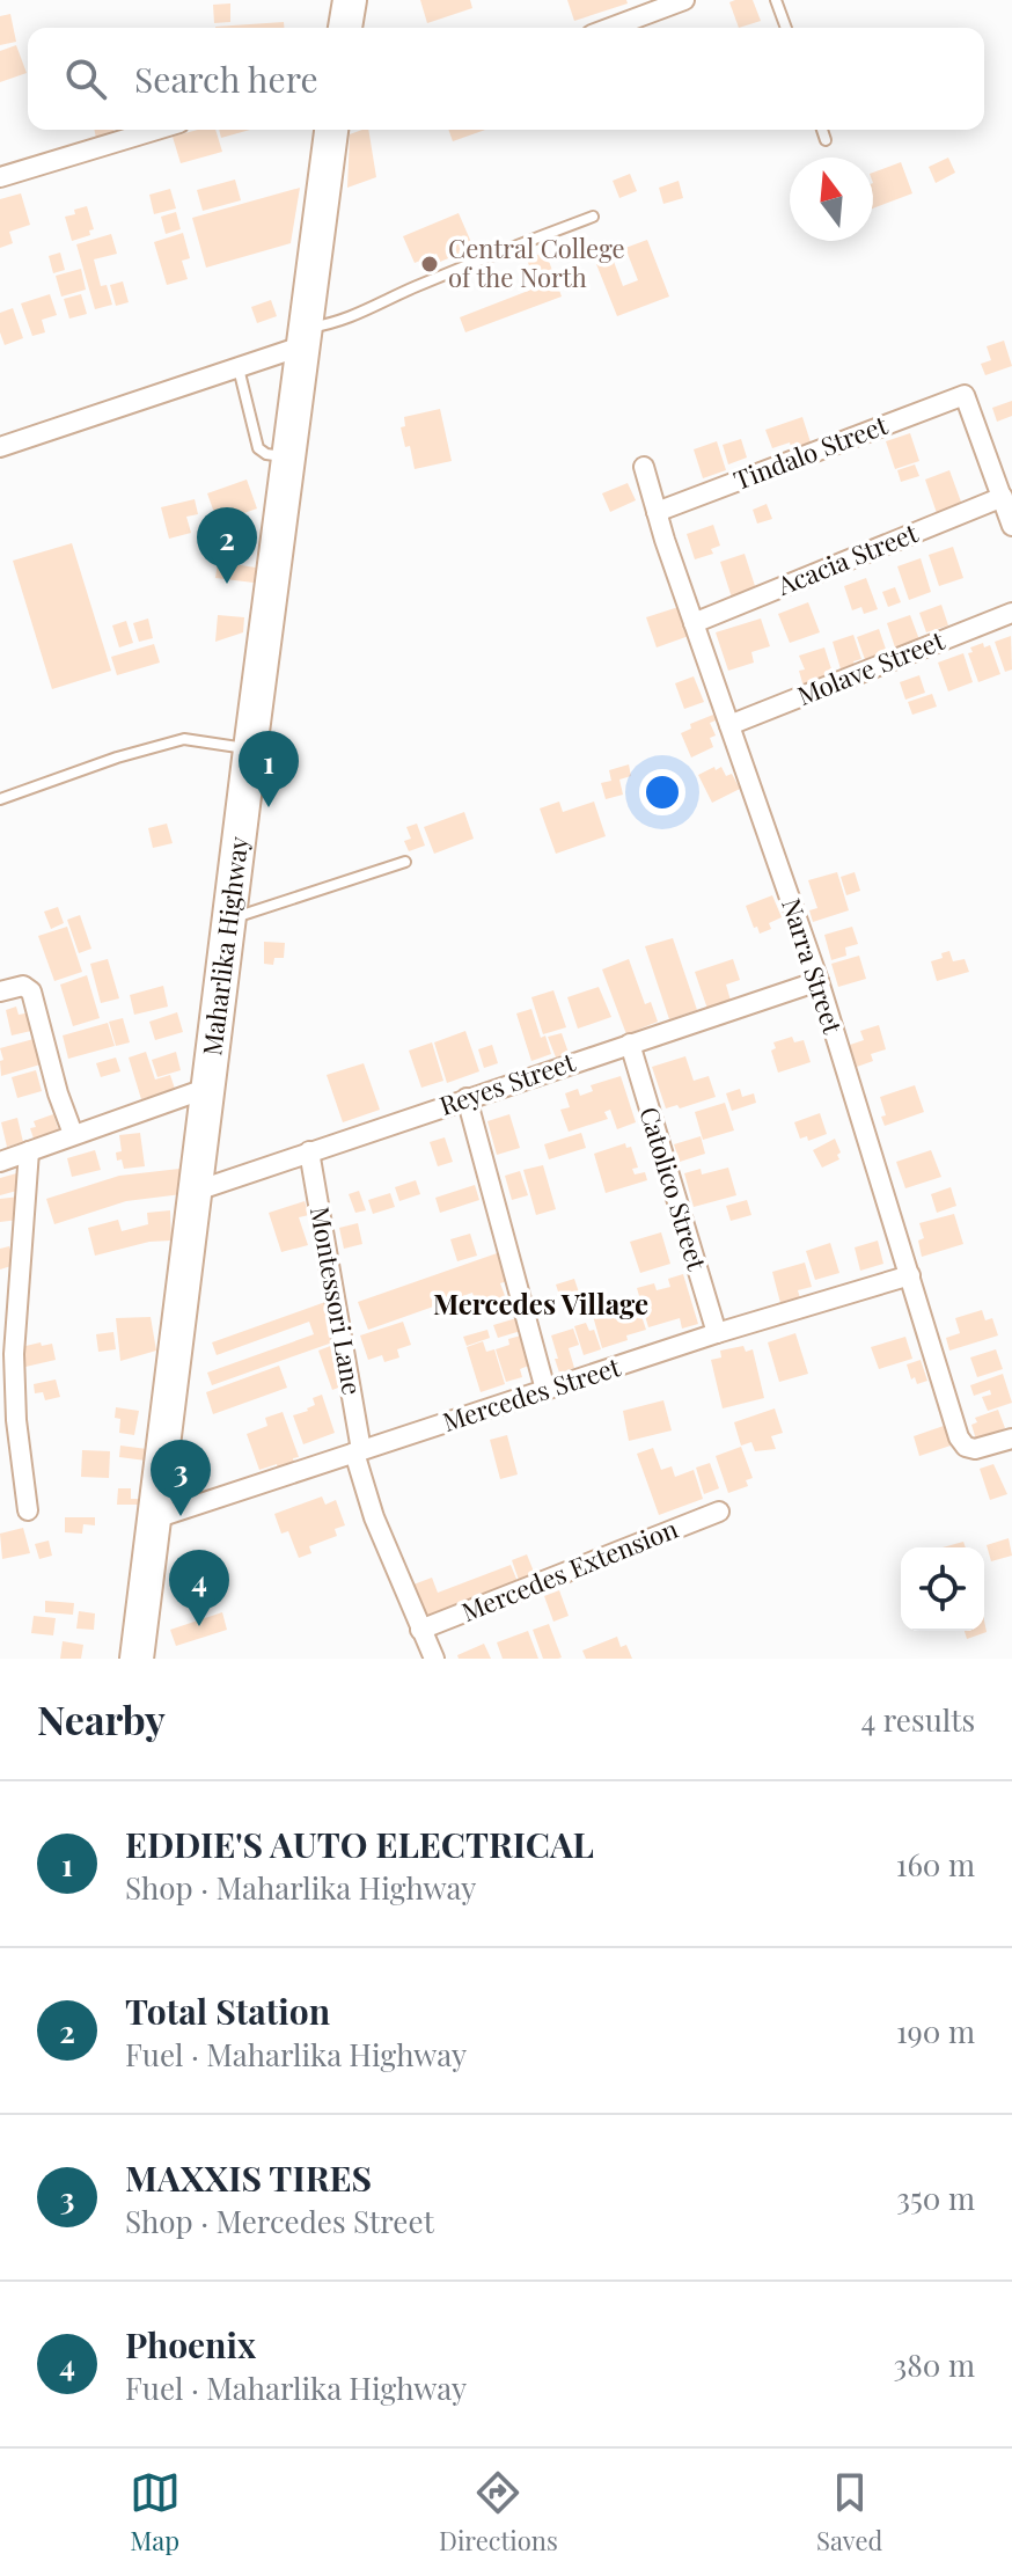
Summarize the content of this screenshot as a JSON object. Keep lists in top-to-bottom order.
{
  "streets": {
    "highway": ["Maharlika Highway"],
    "street": [
      "Tindalo Street",
      "Acacia Street",
      "Molave Street",
      "Narra Street",
      "Reyes Street",
      "Catolico Street",
      "Montessori Lane",
      "Mercedes Street",
      "Mercedes Extension"
    ]
  },
  "crossings": [
    ["Tindalo Street", "Acacia Street"],
    ["Tindalo Street", "Narra Street"],
    ["Acacia Street", "Narra Street"],
    ["Molave Street", "Narra Street"],
    ["Maharlika Highway", "Reyes Street"],
    ["Maharlika Highway", "Mercedes Street"],
    ["Narra Street", "Reyes Street"],
    ["Narra Street", "Mercedes Street"],
    ["Reyes Street", "Catolico Street"],
    ["Reyes Street", "Montessori Lane"],
    ["Catolico Street", "Mercedes Street"],
    ["Montessori Lane", "Mercedes Street"]
  ],
  "districts": ["Mercedes Village"],
  "places": ["Central College of the North"],
  "north": "top",
  "page": {
    "search": "Search here",
    "pins": [
      "2",
      "1",
      "3",
      "4"
    ],
    "heading": ["Nearby", "4 results"],
    "list": [
      {
        "mark": "1",
        "name": "EDDIE'S AUTO ELECTRICAL",
        "note": "Shop · Maharlika Highway",
        "value": "160 m"
      },
      {
        "mark": "2",
        "name": "Total Station",
        "note": "Fuel · Maharlika Highway",
        "value": "190 m"
      },
      {
        "mark": "3",
        "name": "MAXXIS TIRES",
        "note": "Shop · Mercedes Street",
        "value": "350 m"
      },
      {
        "mark": "4",
        "name": "Phoenix",
        "note": "Fuel · Maharlika Highway",
        "value": "380 m"
      }
    ],
    "nav": ["Map", "Directions", "Saved"]
  }
}
